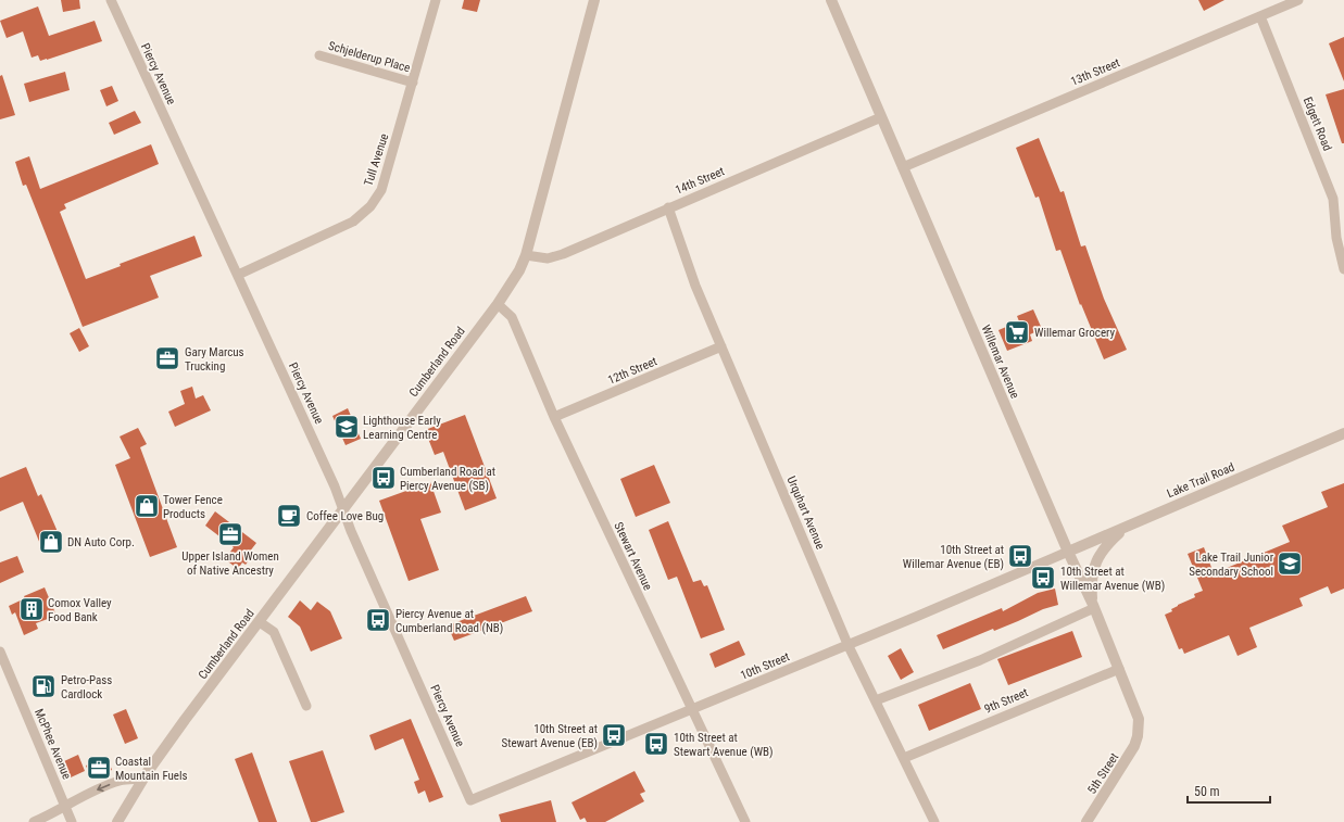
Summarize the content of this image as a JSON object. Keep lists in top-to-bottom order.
{
  "streets": {
    "street": [
      "Schjelderup Place",
      "13th Street",
      "Piercy Avenue",
      "Edgett Road",
      "Tull Avenue",
      "14th Street",
      "Cumberland Road",
      "Willemar Avenue",
      "12th Street",
      "Lake Trail Road",
      "Urquhart Avenue",
      "Stewart Avenue",
      "10th Street",
      "9th Street",
      "McPhee Avenue",
      "5th Street"
    ]
  },
  "crossings": [
    ["Schjelderup Place", "Tull Avenue"],
    ["13th Street", "Edgett Road"],
    ["13th Street", "Willemar Avenue"],
    ["Piercy Avenue", "Tull Avenue"],
    ["Piercy Avenue", "Cumberland Road"],
    ["Piercy Avenue", "10th Street"],
    ["14th Street", "Cumberland Road"],
    ["14th Street", "Willemar Avenue"],
    ["14th Street", "Urquhart Avenue"],
    ["Cumberland Road", "Stewart Avenue"],
    ["Willemar Avenue", "Lake Trail Road"],
    ["Willemar Avenue", "10th Street"],
    ["Willemar Avenue", "9th Street"],
    ["Willemar Avenue", "5th Street"],
    ["12th Street", "Urquhart Avenue"],
    ["12th Street", "Stewart Avenue"],
    ["Lake Trail Road", "10th Street"],
    ["Urquhart Avenue", "10th Street"],
    ["Urquhart Avenue", "9th Street"],
    ["Stewart Avenue", "10th Street"]
  ],
  "places": {
    "supermarket": ["Willemar Grocery"],
    "office": ["Gary Marcus Trucking", "Upper Island Women of Native Ancestry", "Coastal Mountain Fuels"],
    "school or university": ["Lighthouse Early Learning Centre", "Lake Trail Junior Secondary School"],
    "bus stop": [
      "Cumberland Road at Piercy Avenue (SB)",
      "10th Street at Willemar Avenue (EB)",
      "10th Street at Willemar Avenue (WB)",
      "Piercy Avenue at Cumberland Road (NB)",
      "10th Street at Stewart Avenue (EB)",
      "10th Street at Stewart Avenue (WB)"
    ],
    "shop": ["Tower Fence Products", "DN Auto Corp."],
    "cafe": ["Coffee Love Bug"],
    "building": ["Comox Valley Food Bank"],
    "fuel station": ["Petro-Pass Cardlock"]
  },
  "scale_bar": "50 m"
}
